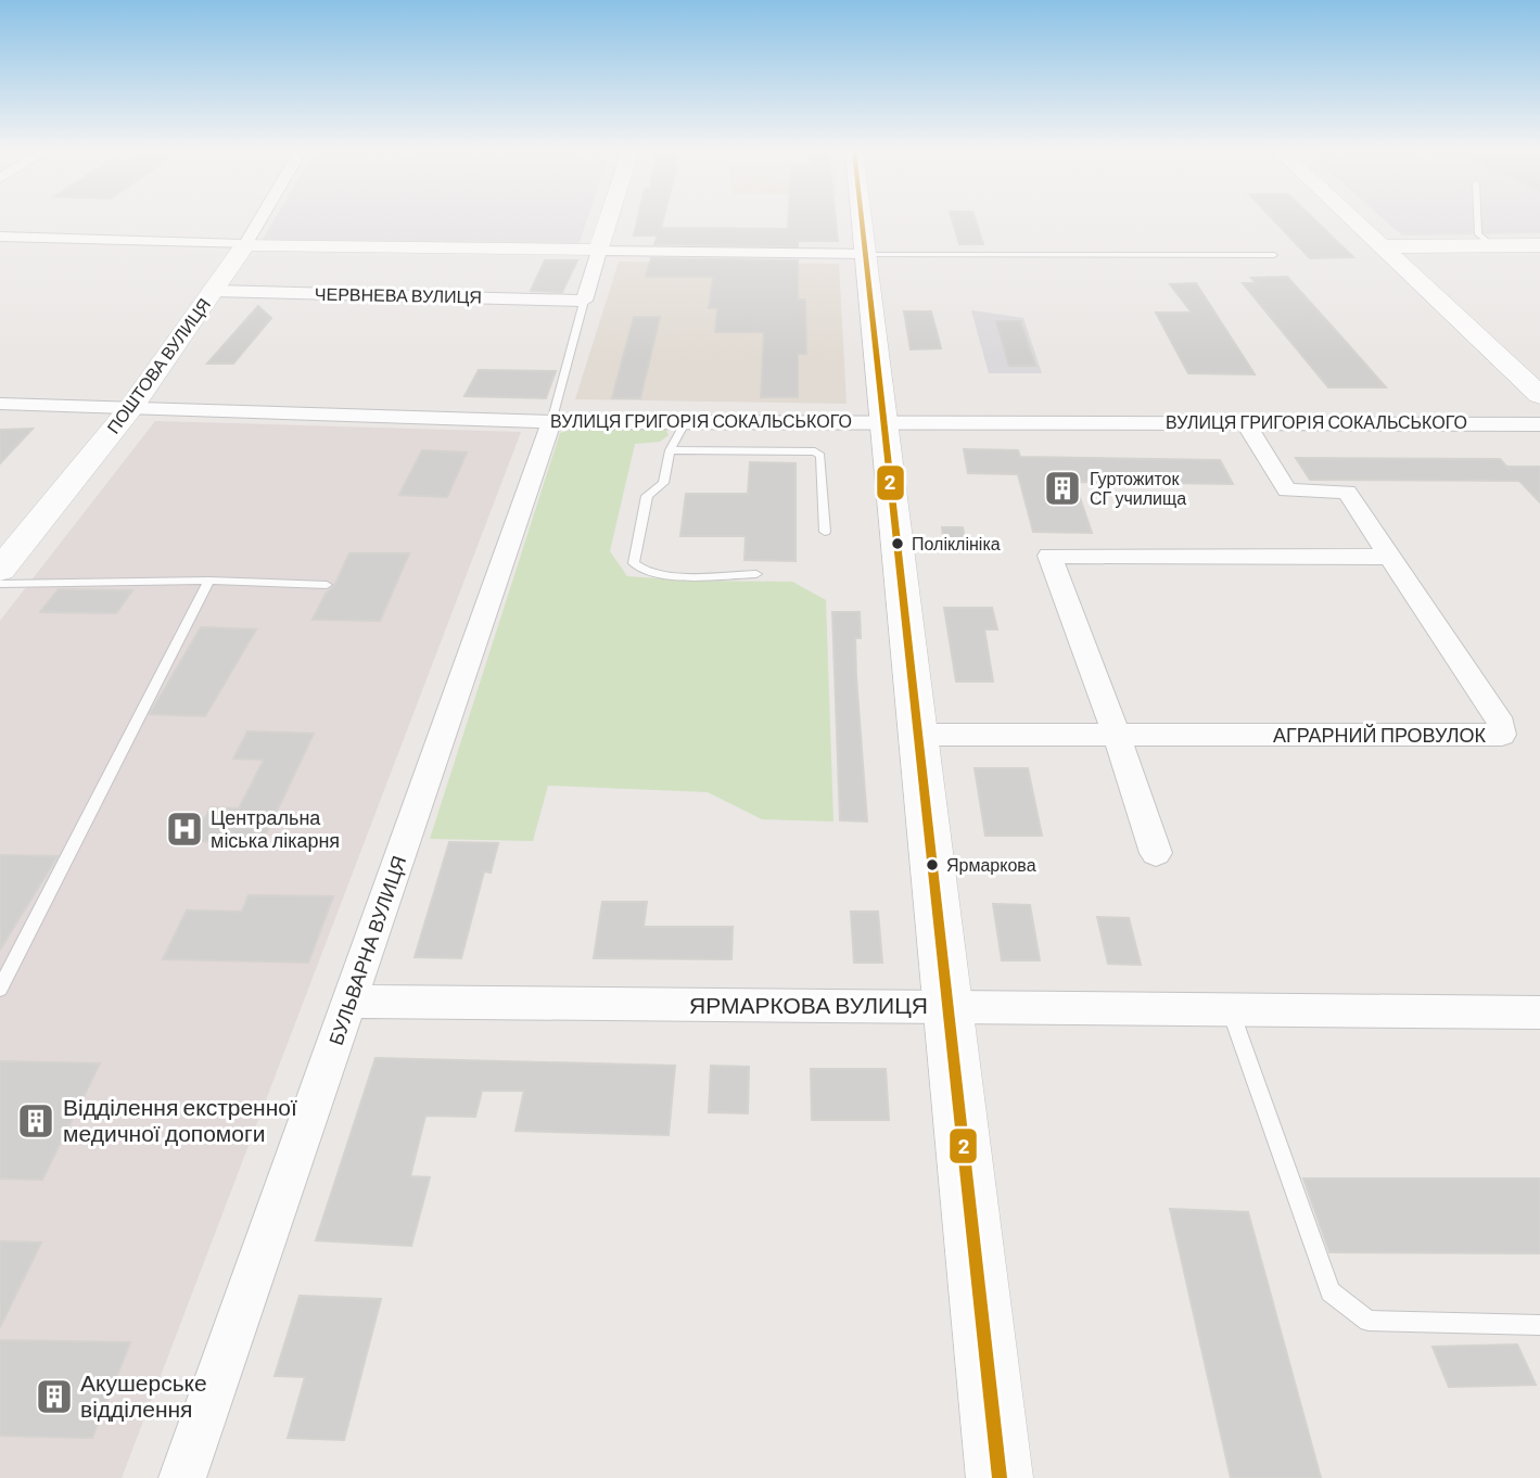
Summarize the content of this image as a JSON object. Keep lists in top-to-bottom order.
{
  "streets": {
    "street": [
      "ЧЕРВНЕВА ВУЛИЦЯ",
      "ПОШТОВА ВУЛИЦЯ",
      "ВУЛИЦЯ ГРИГОРІЯ СОКАЛЬСЬКОГО",
      "АГРАРНИЙ ПРОВУЛОК",
      "БУЛЬВАРНА ВУЛИЦЯ",
      "ЯРМАРКОВА ВУЛИЦЯ"
    ]
  },
  "crossings": [
    ["ЧЕРВНЕВА ВУЛИЦЯ", "ПОШТОВА ВУЛИЦЯ"],
    ["ПОШТОВА ВУЛИЦЯ", "ВУЛИЦЯ ГРИГОРІЯ СОКАЛЬСЬКОГО"],
    ["ВУЛИЦЯ ГРИГОРІЯ СОКАЛЬСЬКОГО", "АГРАРНИЙ ПРОВУЛОК"],
    ["ВУЛИЦЯ ГРИГОРІЯ СОКАЛЬСЬКОГО", "БУЛЬВАРНА ВУЛИЦЯ"],
    ["БУЛЬВАРНА ВУЛИЦЯ", "ЯРМАРКОВА ВУЛИЦЯ"]
  ],
  "places": {
    "building": ["Гуртожиток СГ училища", "Відділення екстренної медичної допомоги", "Акушерське відділення"],
    "other": ["Поліклініка", "Ярмаркова"],
    "hospital": ["Центральна міська лікарня"]
  },
  "lines": ["transit line 2"]
}
